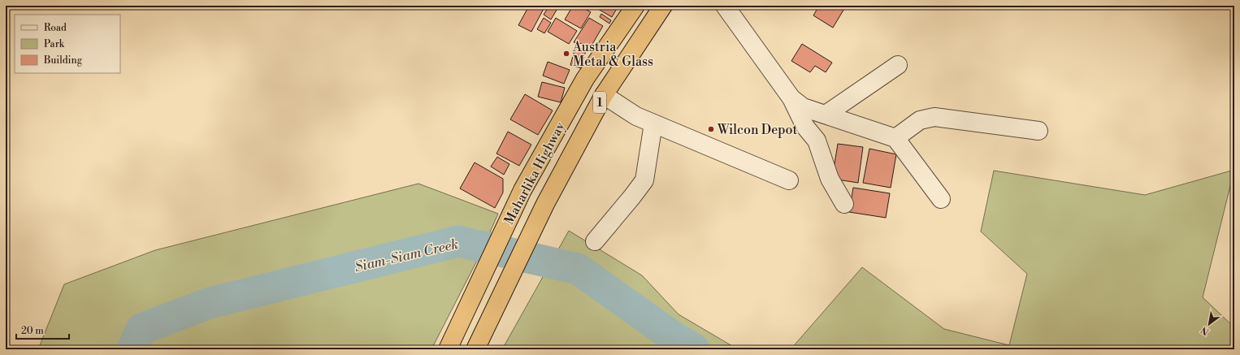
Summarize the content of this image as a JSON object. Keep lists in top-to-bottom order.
{
  "streets": {
    "highway": ["1", "Maharlika Highway"]
  },
  "water": ["Siam-Siam Creek"],
  "places": ["Austria Metal & Glass", "Wilcon Depot"],
  "legend": ["Road", "Park", "Building"],
  "scale_bar": "20 m",
  "north": "bottom left"
}
